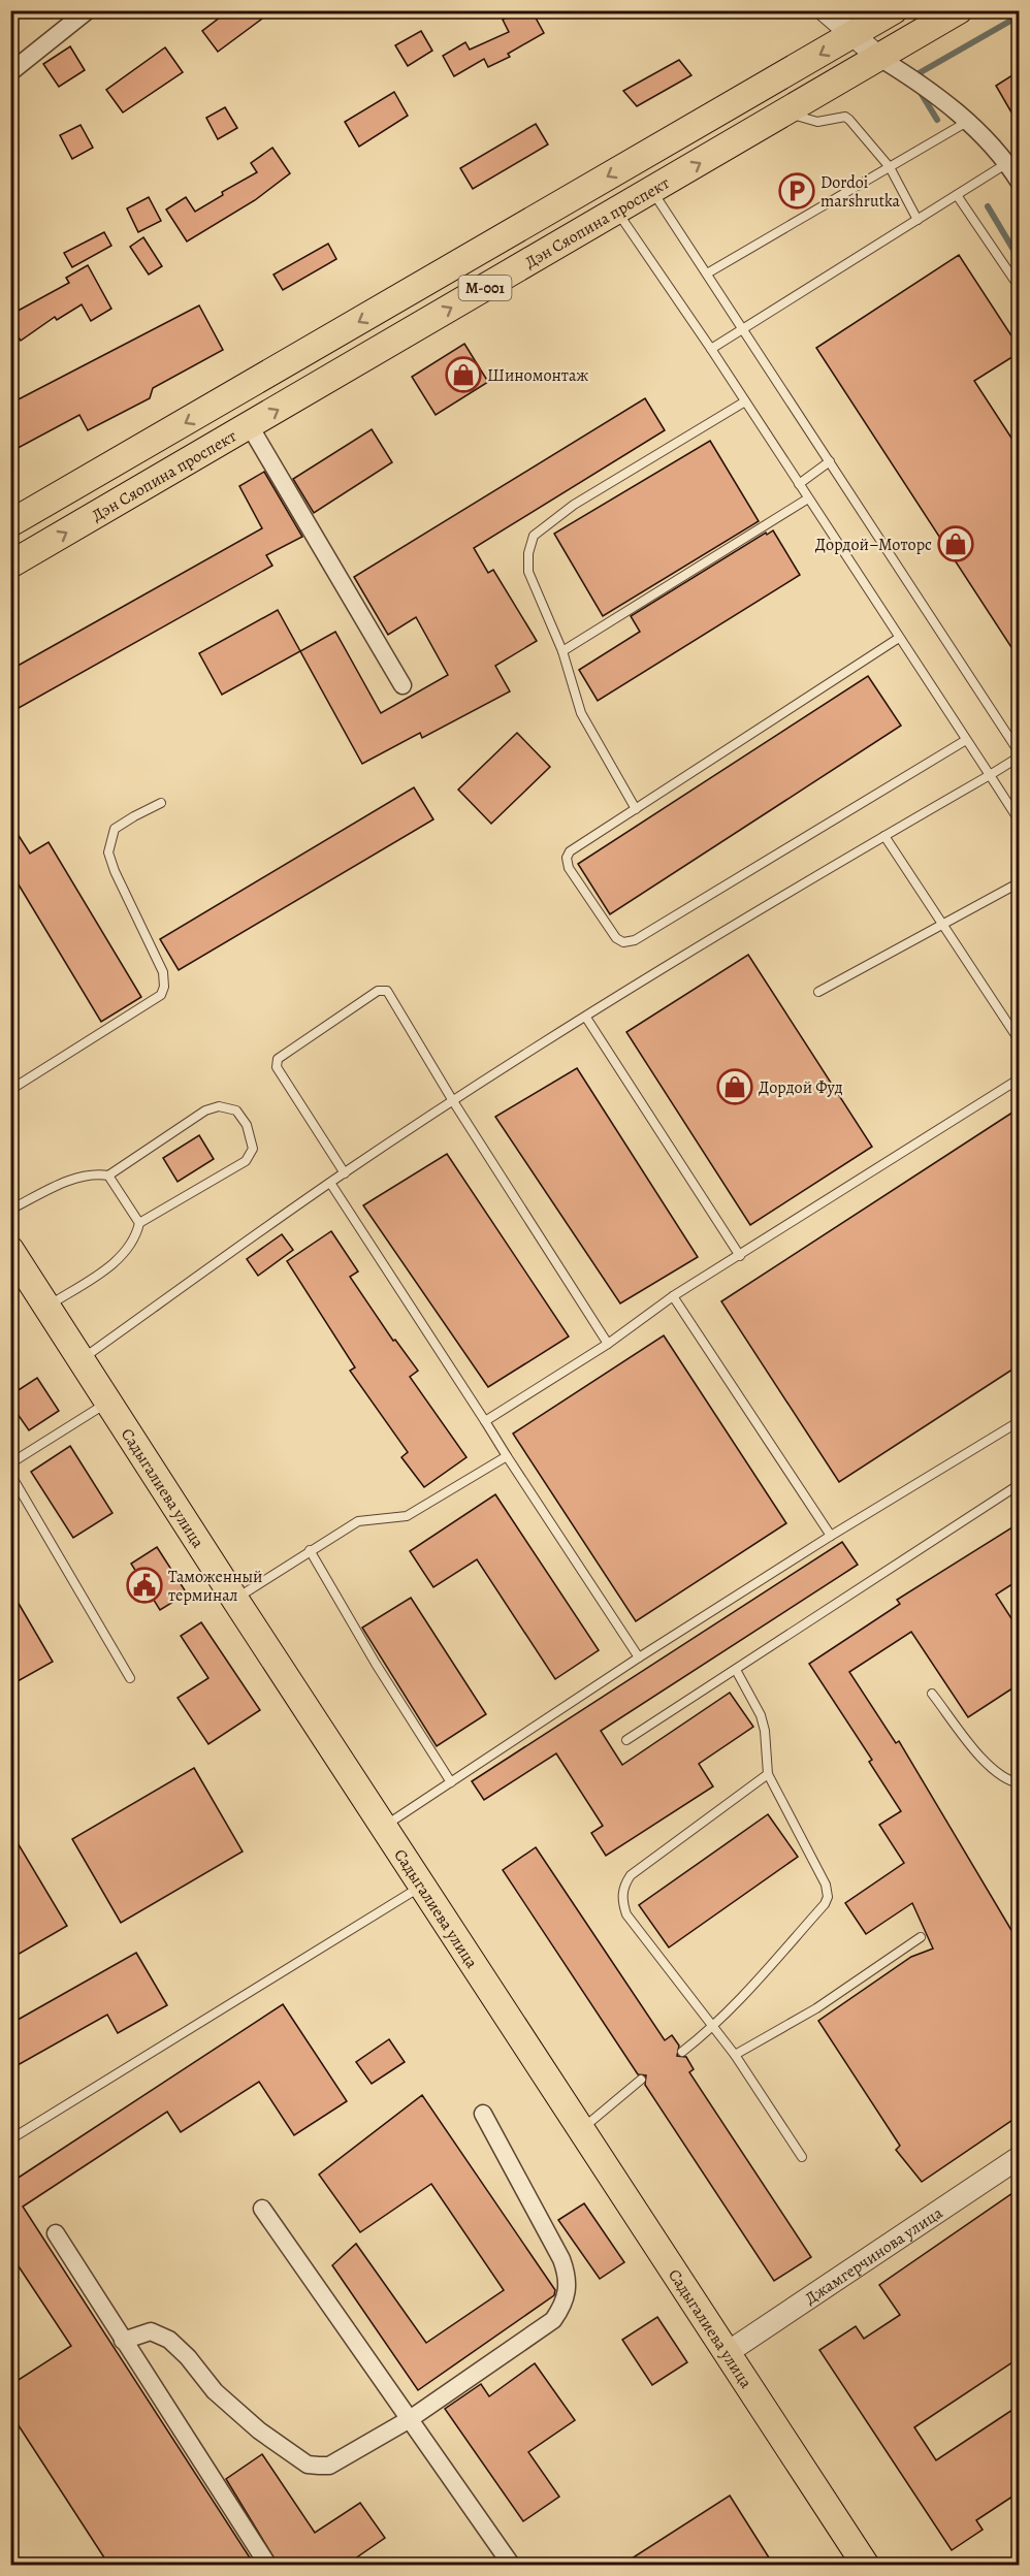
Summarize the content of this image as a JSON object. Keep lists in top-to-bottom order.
{
  "streets": {
    "main road": ["Дэн Сяопина проспект", "M-001", "Садыгалиева улица"],
    "street": ["Джамгерчинова улица"]
  },
  "crossings": [
    ["Садыгалиева улица", "Джамгерчинова улица"]
  ],
  "places": {
    "parking": ["Dordoi marshrutka"],
    "shop": ["Шиномонтаж", "Дордой–Моторс", "Дордой Фуд"],
    "public building": ["Таможенный терминал"]
  }
}
